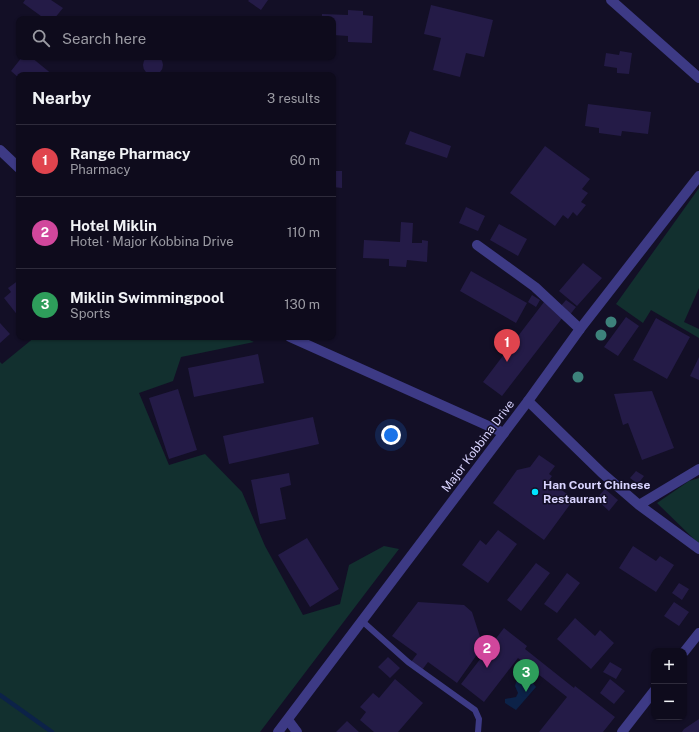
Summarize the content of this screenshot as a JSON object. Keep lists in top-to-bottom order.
{
  "streets": {
    "street": ["Major Kobbina Drive"]
  },
  "places": ["Han Court Chinese Restaurant"],
  "page": {
    "search": "Search here",
    "heading": ["Nearby", "3 results"],
    "list": [
      {
        "mark": "1",
        "name": "Range Pharmacy",
        "note": "Pharmacy",
        "value": "60 m"
      },
      {
        "mark": "2",
        "name": "Hotel Miklin",
        "note": "Hotel · Major Kobbina Drive",
        "value": "110 m"
      },
      {
        "mark": "3",
        "name": "Miklin Swimmingpool",
        "note": "Sports",
        "value": "130 m"
      }
    ],
    "pins": ["1", "2", "3"],
    "map_buttons": ["+", "−"]
  }
}
